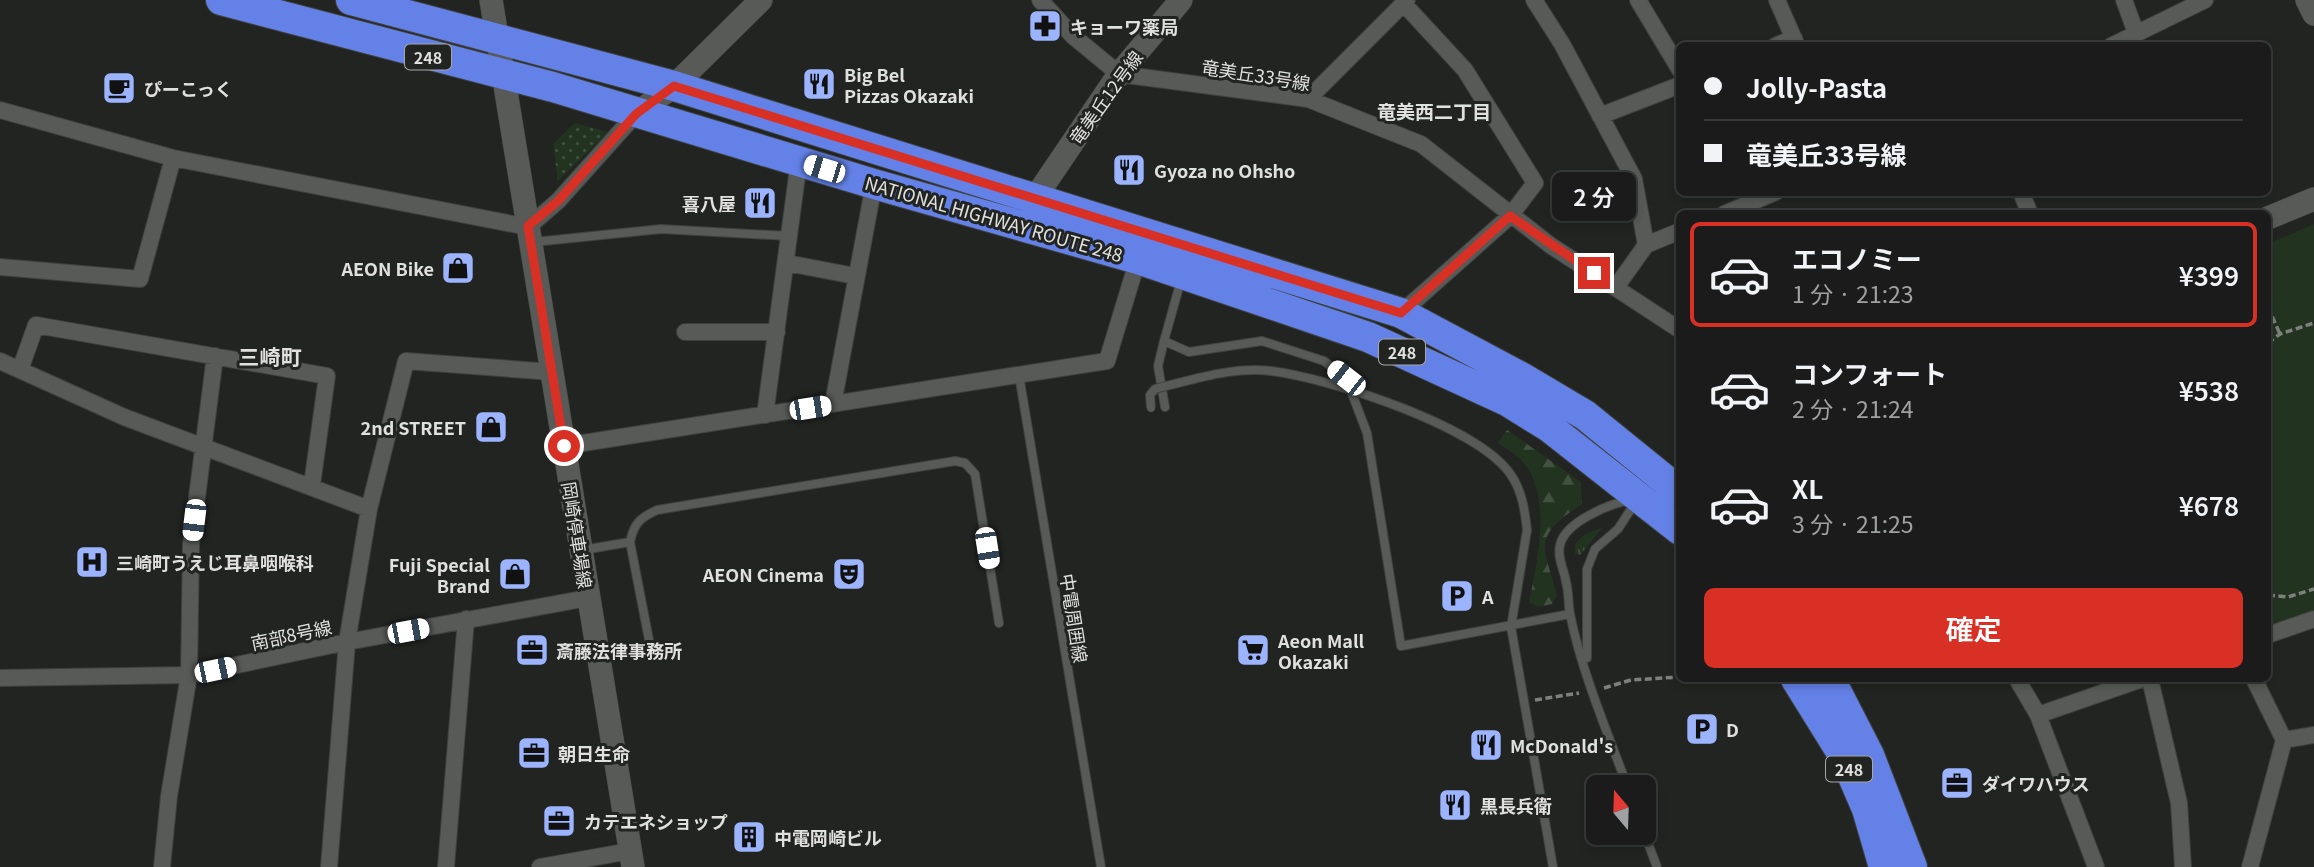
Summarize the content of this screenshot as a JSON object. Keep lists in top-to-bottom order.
{
  "streets": {
    "highway": ["248", "NATIONAL HIGHWAY ROUTE 248"],
    "main road": ["竜美丘12号線", "岡崎停車場線"],
    "street": ["竜美丘33号線", "南部8号線"],
    "lane": ["中電周囲線"]
  },
  "crossings": [
    ["竜美丘33号線", "竜美丘12号線"],
    ["竜美丘12号線", "NATIONAL HIGHWAY ROUTE 248"],
    ["NATIONAL HIGHWAY ROUTE 248", "岡崎停車場線"],
    ["岡崎停車場線", "南部8号線"]
  ],
  "districts": ["竜美西二丁目", "三崎町"],
  "places": {
    "pharmacy": ["キョーワ薬局"],
    "restaurant": [
      "Big Bel Pizzas Okazaki",
      "Gyoza no Ohsho",
      "喜八屋",
      "McDonald's",
      "黒長兵衛"
    ],
    "cafe": ["ぴーこっく"],
    "shop": ["AEON Bike", "2nd STREET", "Fuji Special Brand"],
    "hospital": ["三崎町うえじ耳鼻咽喉科"],
    "theatre": ["AEON Cinema"],
    "parking": ["A", "D"],
    "office": [
      "斎藤法律事務所",
      "朝日生命",
      "ダイワハウス",
      "カテエネショップ"
    ],
    "supermarket": ["Aeon Mall Okazaki"],
    "building": ["中電岡崎ビル"]
  },
  "north": "top",
  "page": {
    "banner": ["Jolly-Pasta", "竜美丘33号線"],
    "bubble": "2 分",
    "list": [
      {
        "name": "エコノミー",
        "note": "1 分 · 21:23",
        "value": "¥399"
      },
      {
        "name": "コンフォート",
        "note": "2 分 · 21:24",
        "value": "¥538"
      },
      {
        "name": "XL",
        "note": "3 分 · 21:25",
        "value": "¥678"
      }
    ],
    "buttons": "確定"
  }
}
